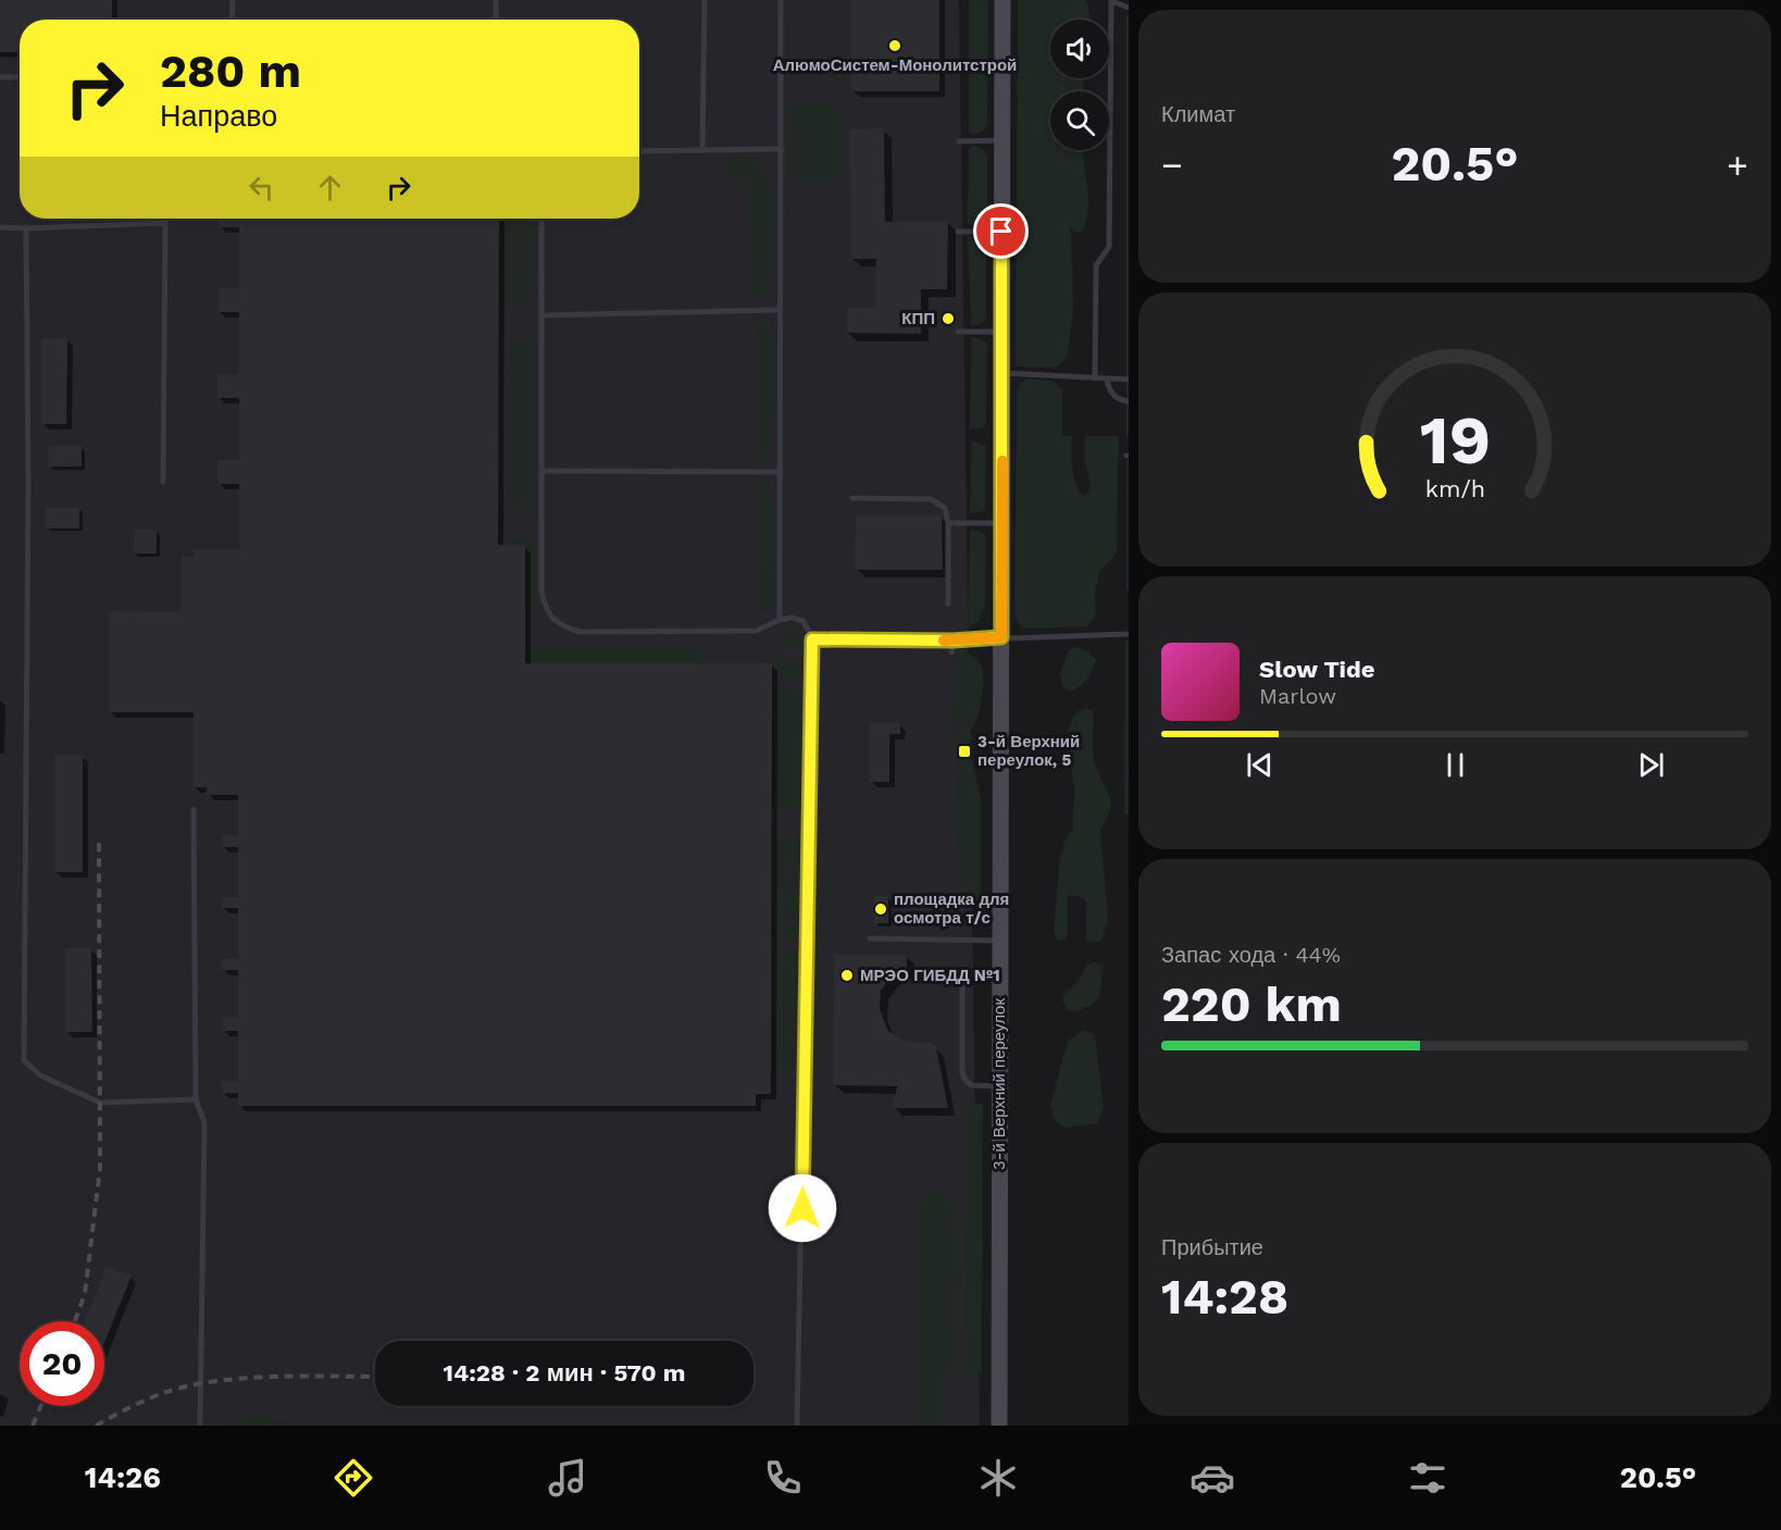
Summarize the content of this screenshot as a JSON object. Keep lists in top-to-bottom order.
{
  "streets": {
    "street": ["3-й Верхний переулок"]
  },
  "places": {
    "other": [
      "АлюмоСистем-Монолитстрой",
      "КПП",
      "площадка для осмотра т/с",
      "МРЭО ГИБДД №1"
    ],
    "transit": ["3-й Верхний переулок, 5"]
  },
  "page": {
    "tile": [
      "Климат",
      ["Запас хода · 44%", "220 km"],
      ["Прибытие", "14:28"]
    ],
    "turn": ["280 m", "Направо"],
    "heat": ["−", "20.5°", "+"],
    "song": ["Slow Tide", "Marlow"],
    "limit": "20",
    "trip": "14:28 · 2 мин · 570 m",
    "tabs": ["14:26", "20.5°"],
    "gauge": ["19", "km/h"]
  }
}
